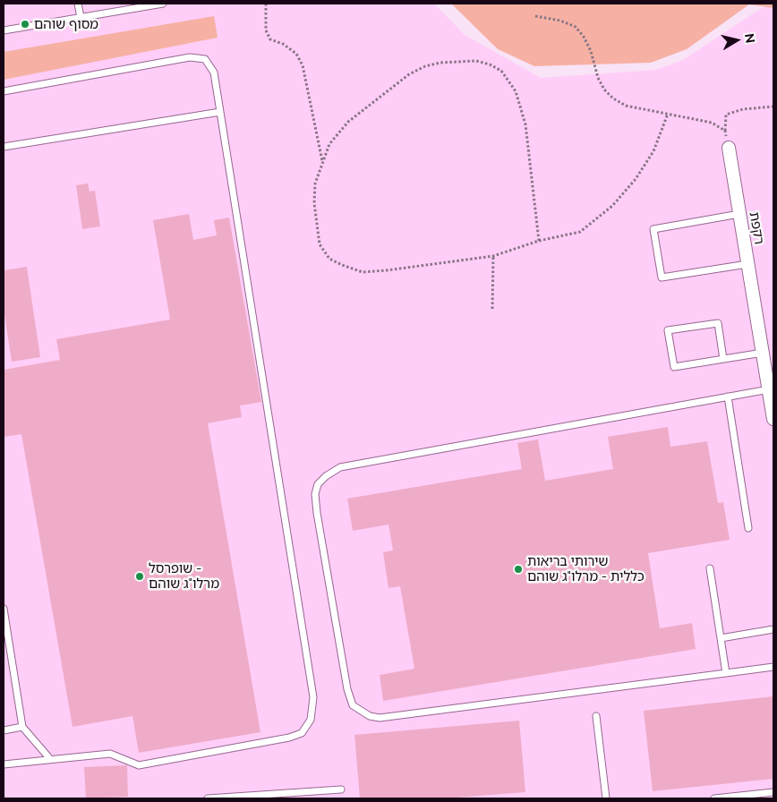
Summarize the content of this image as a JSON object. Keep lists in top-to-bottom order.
{
  "streets": {
    "street": ["רקפת"]
  },
  "places": ["מסוף שוהם", "שירותי בריאות כללית - מרלו\"ג שוהם", "שופרסל - מרלו\"ג שוהם"],
  "north": "right"
}
